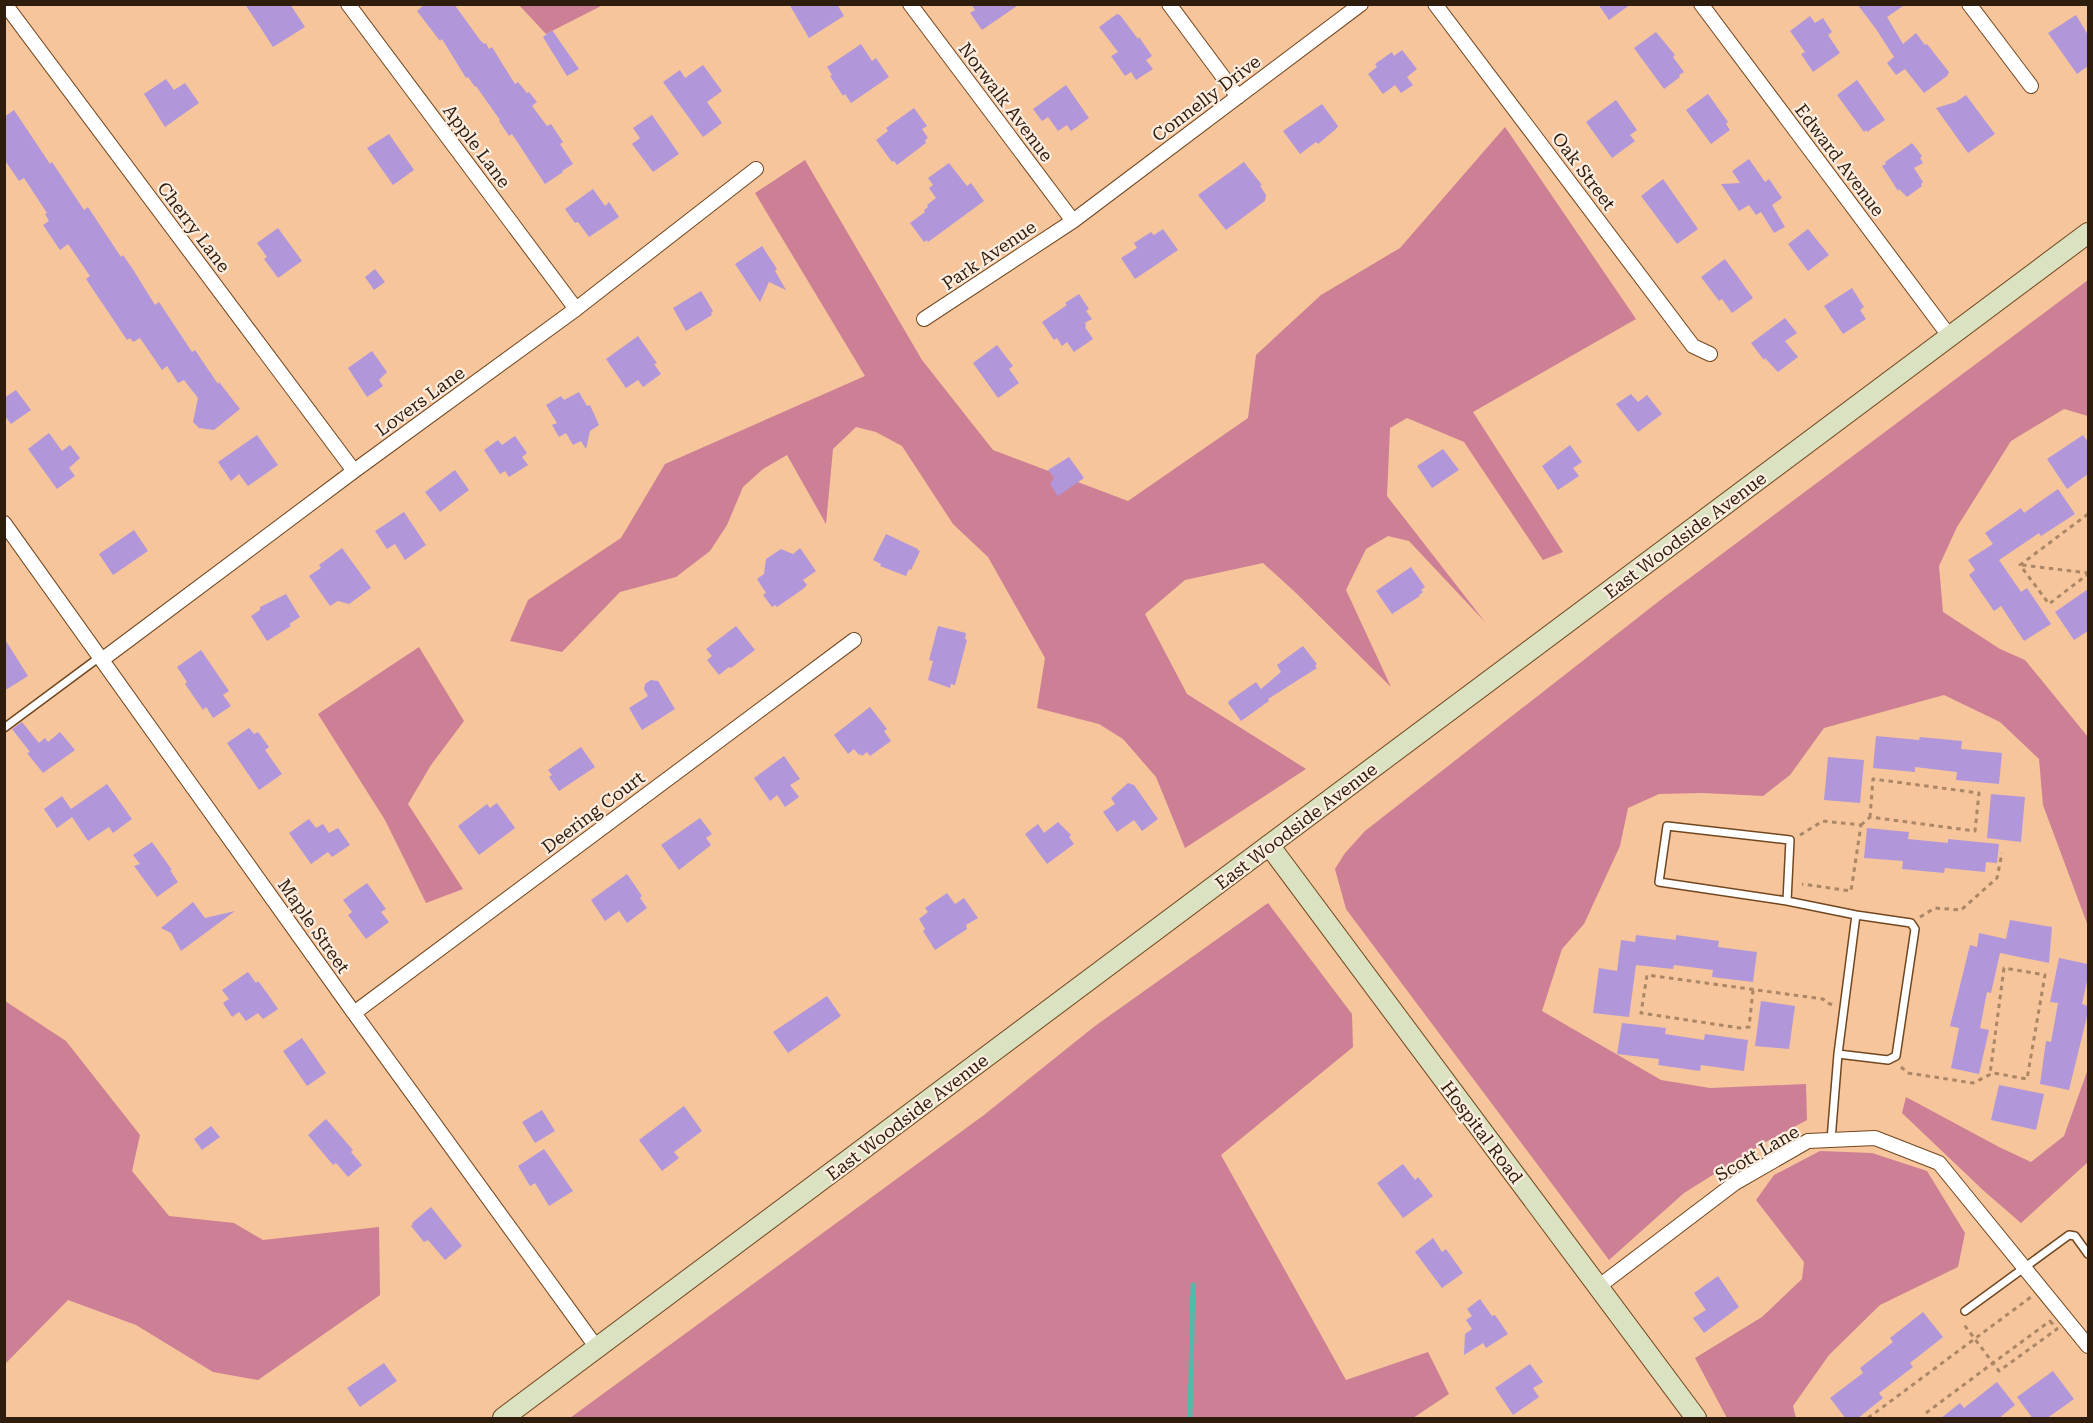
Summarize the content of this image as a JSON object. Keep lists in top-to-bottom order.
{
  "streets": {
    "main road": ["East Woodside Avenue", "Hospital Road"],
    "street": [
      "Connelly Drive",
      "Norwalk Avenue",
      "Apple Lane",
      "Edward Avenue",
      "Oak Street",
      "Cherry Lane",
      "Park Avenue",
      "Lovers Lane",
      "Deering Court",
      "Maple Street",
      "Scott Lane"
    ]
  },
  "crossings": [
    ["Connelly Drive", "Norwalk Avenue"],
    ["Connelly Drive", "Park Avenue"],
    ["Norwalk Avenue", "Park Avenue"],
    ["Apple Lane", "Lovers Lane"],
    ["Edward Avenue", "East Woodside Avenue"],
    ["Cherry Lane", "Lovers Lane"],
    ["Lovers Lane", "Maple Street"],
    ["East Woodside Avenue", "Maple Street"],
    ["East Woodside Avenue", "Hospital Road"],
    ["Deering Court", "Maple Street"],
    ["Hospital Road", "Scott Lane"]
  ]
}
